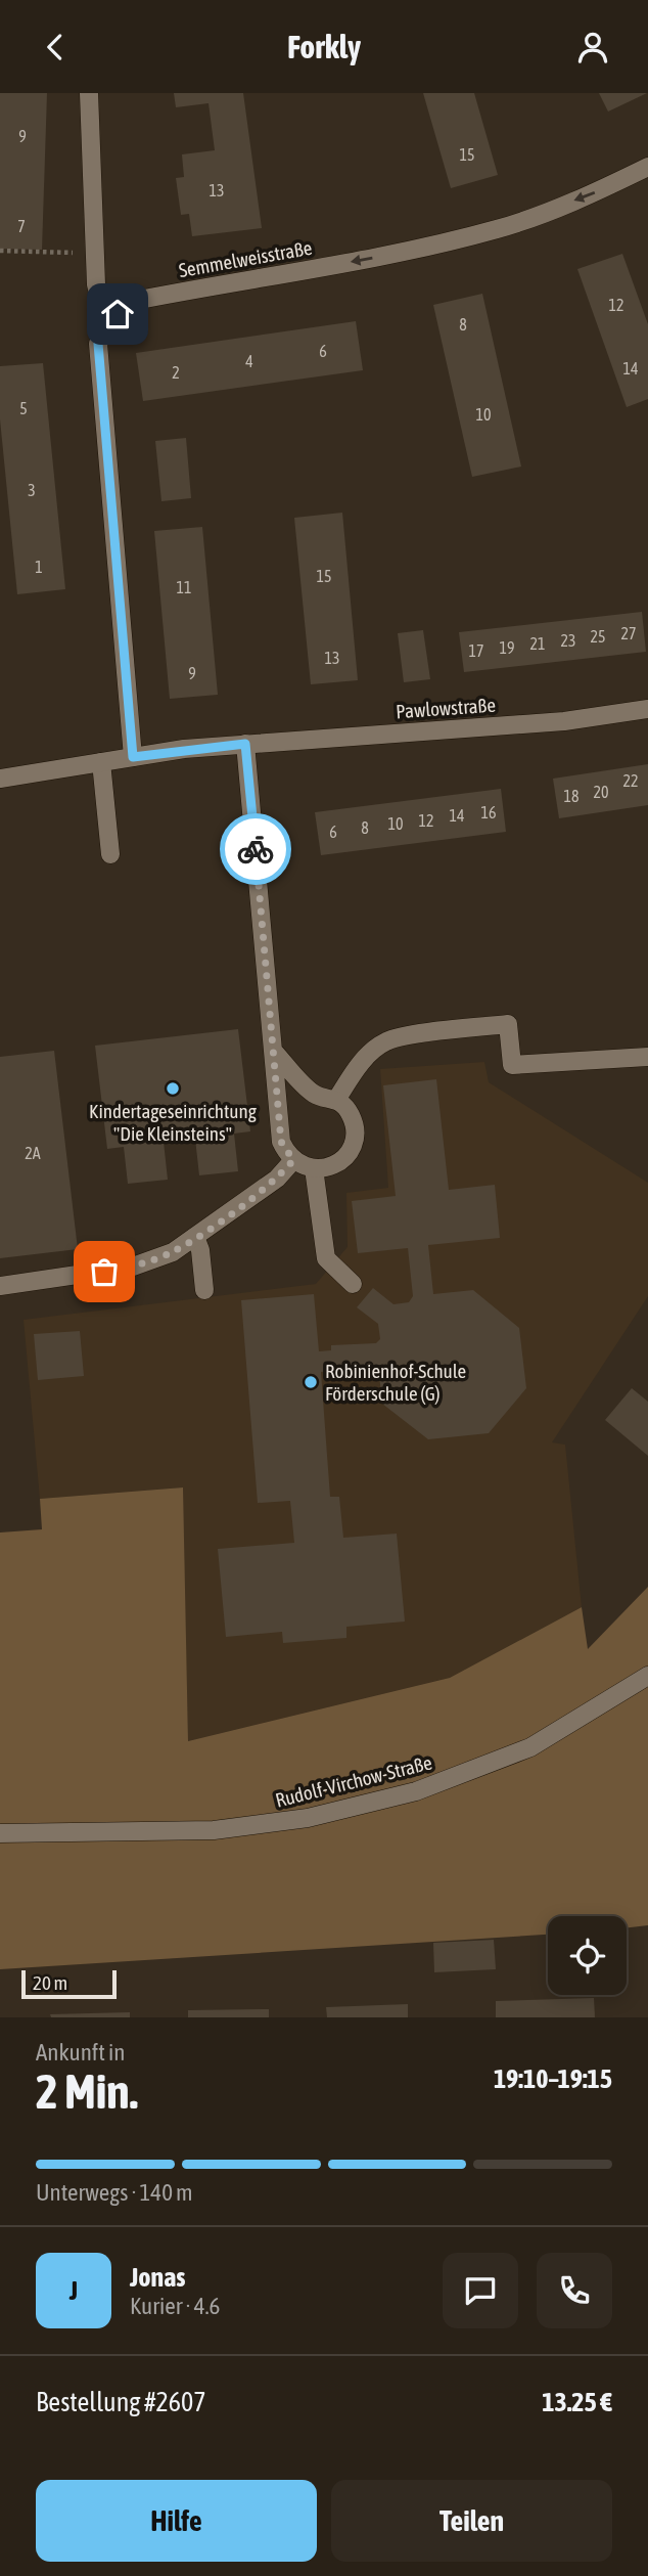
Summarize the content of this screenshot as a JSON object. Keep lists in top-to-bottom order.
{
  "streets": {
    "street": ["Semmelweisstraße", "Pawlowstraße", "Rudolf-Virchow-Straße"]
  },
  "one_way": ["Semmelweisstraße"],
  "places": ["Kindertageseinrichtung \"Die Kleinsteins\"", "Robinienhof-Schule Förderschule (G)"],
  "house_numbers": [
    "9",
    "15",
    "13",
    "7",
    "12",
    "8",
    "6",
    "4",
    "14",
    "2",
    "5",
    "10",
    "3",
    "1",
    "15",
    "11",
    "27",
    "25",
    "23",
    "21",
    "19",
    "17",
    "13",
    "9",
    "22",
    "20",
    "18",
    "16",
    "14",
    "12",
    "10",
    "8",
    "6",
    "2A"
  ],
  "scale_bar": "20 m",
  "page": {
    "header": "Forkly",
    "scale": "20 m",
    "heading": ["2 Min.", "Ankunft in", "19:10–19:15"],
    "panel": [
      "Jonas",
      "Kurier · 4.6",
      "Bestellung #2607",
      "13.25 €"
    ],
    "bar": "Unterwegs · 140 m",
    "round": "J",
    "buttons": ["Hilfe", "Teilen"]
  }
}
